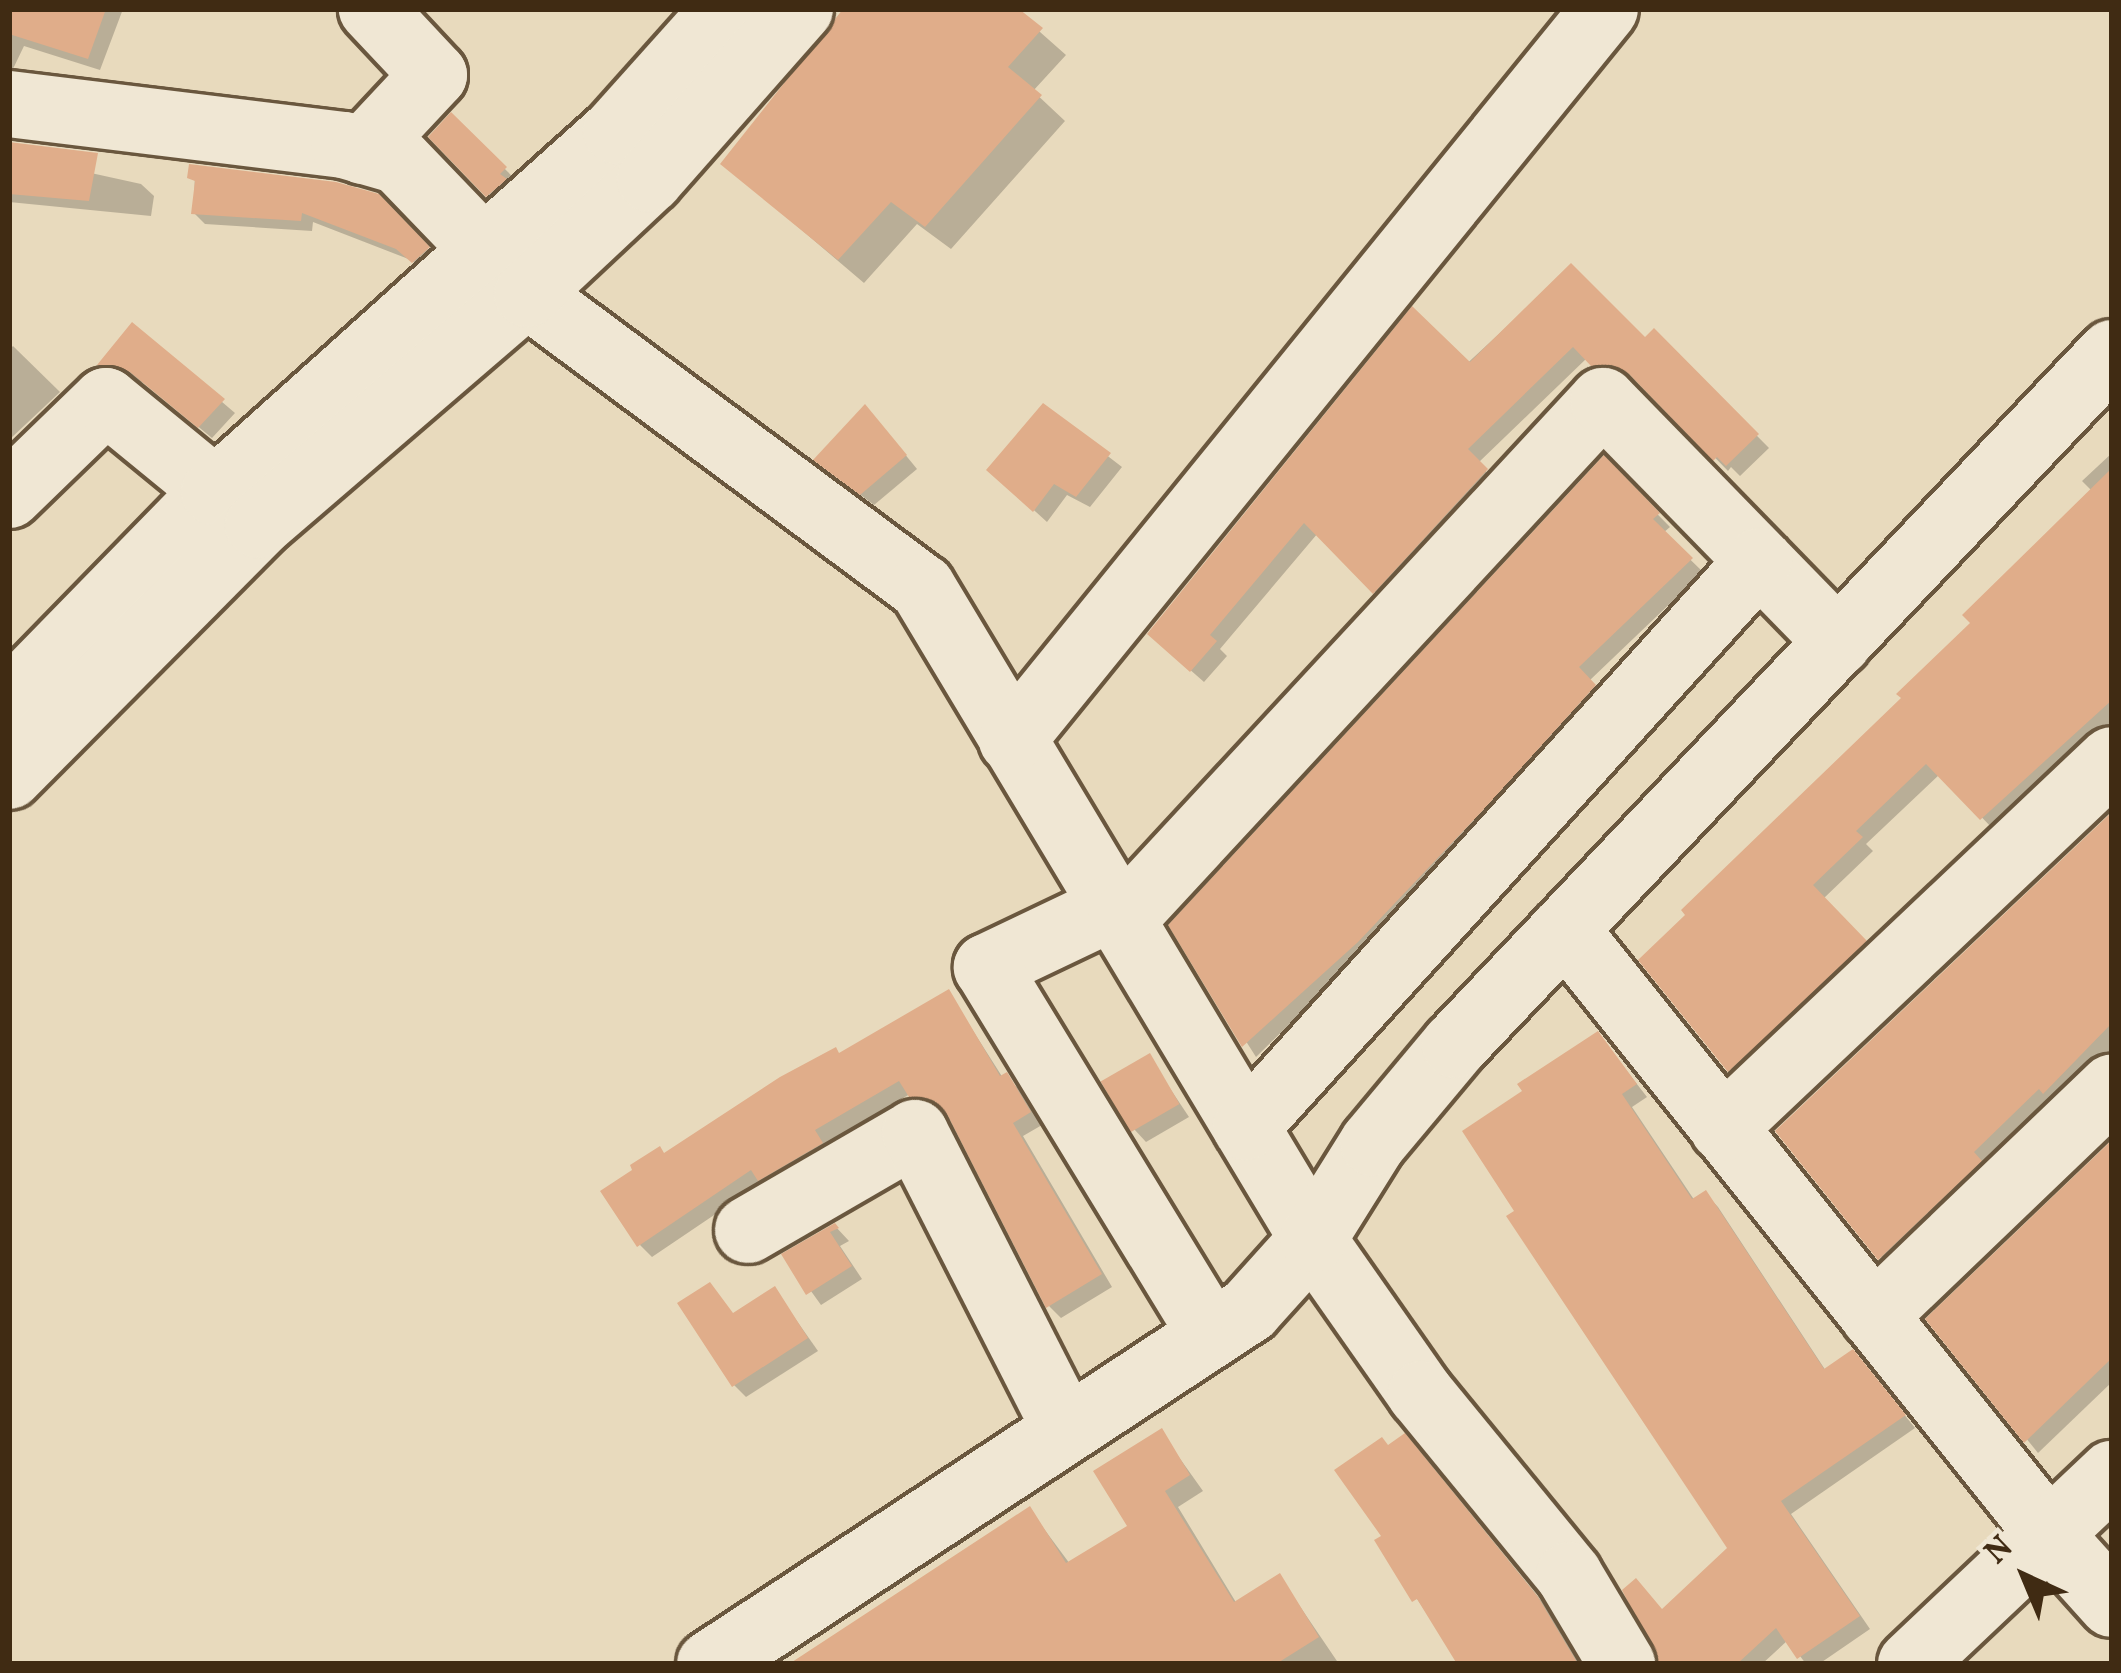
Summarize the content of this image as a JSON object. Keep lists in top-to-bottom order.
{
  "north": "top left"
}
